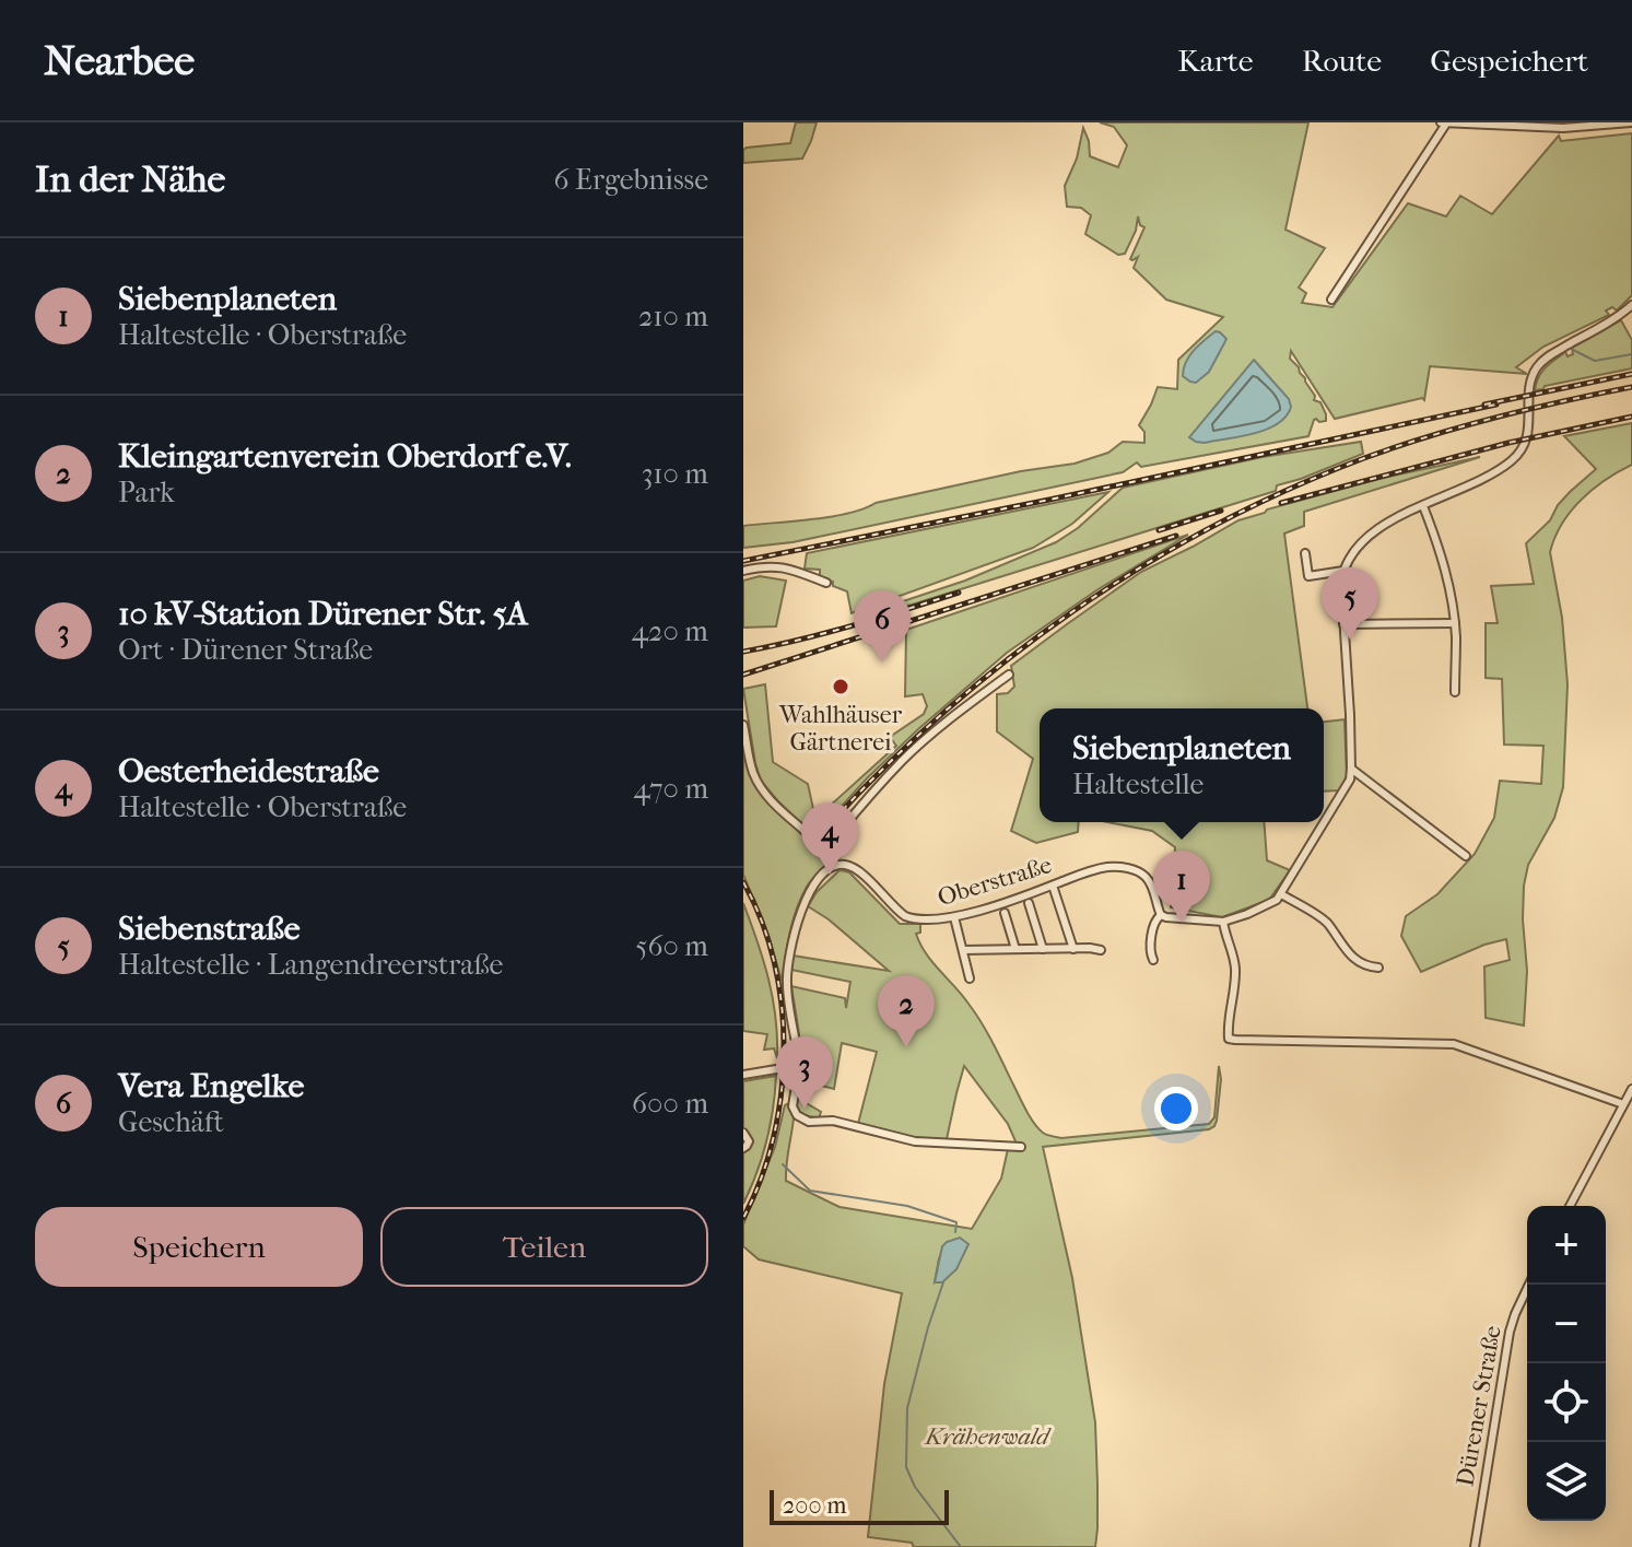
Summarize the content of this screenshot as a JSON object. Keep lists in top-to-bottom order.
{
  "streets": {
    "street": ["Oberstraße", "Dürener Straße"]
  },
  "parks": ["Krähenwald"],
  "places": ["Wahlhäuser Gärtnerei"],
  "scale_bar": "200 m",
  "page": {
    "header": "Nearbee",
    "nav": ["Karte", "Route", "Gespeichert"],
    "heading": ["In der Nähe", "6 Ergebnisse"],
    "list": [
      {
        "mark": "1",
        "name": "Siebenplaneten",
        "note": "Haltestelle · Oberstraße",
        "value": "210 m"
      },
      {
        "mark": "2",
        "name": "Kleingartenverein Oberdorf e.V.",
        "note": "Park",
        "value": "310 m"
      },
      {
        "mark": "3",
        "name": "10 kV-Station Dürener Str. 5A",
        "note": "Ort · Dürener Straße",
        "value": "420 m"
      },
      {
        "mark": "4",
        "name": "Oesterheidestraße",
        "note": "Haltestelle · Oberstraße",
        "value": "470 m"
      },
      {
        "mark": "5",
        "name": "Siebenstraße",
        "note": "Haltestelle · Langendreerstraße",
        "value": "560 m"
      },
      {
        "mark": "6",
        "name": "Vera Engelke",
        "note": "Geschäft",
        "value": "600 m"
      }
    ],
    "pins": [
      "5",
      "6",
      "4",
      "1",
      "2",
      "3"
    ],
    "popup": ["Siebenplaneten", "Haltestelle"],
    "buttons": ["Speichern", "Teilen"],
    "map_buttons": ["+", "−"],
    "scale": "200 m"
  }
}
